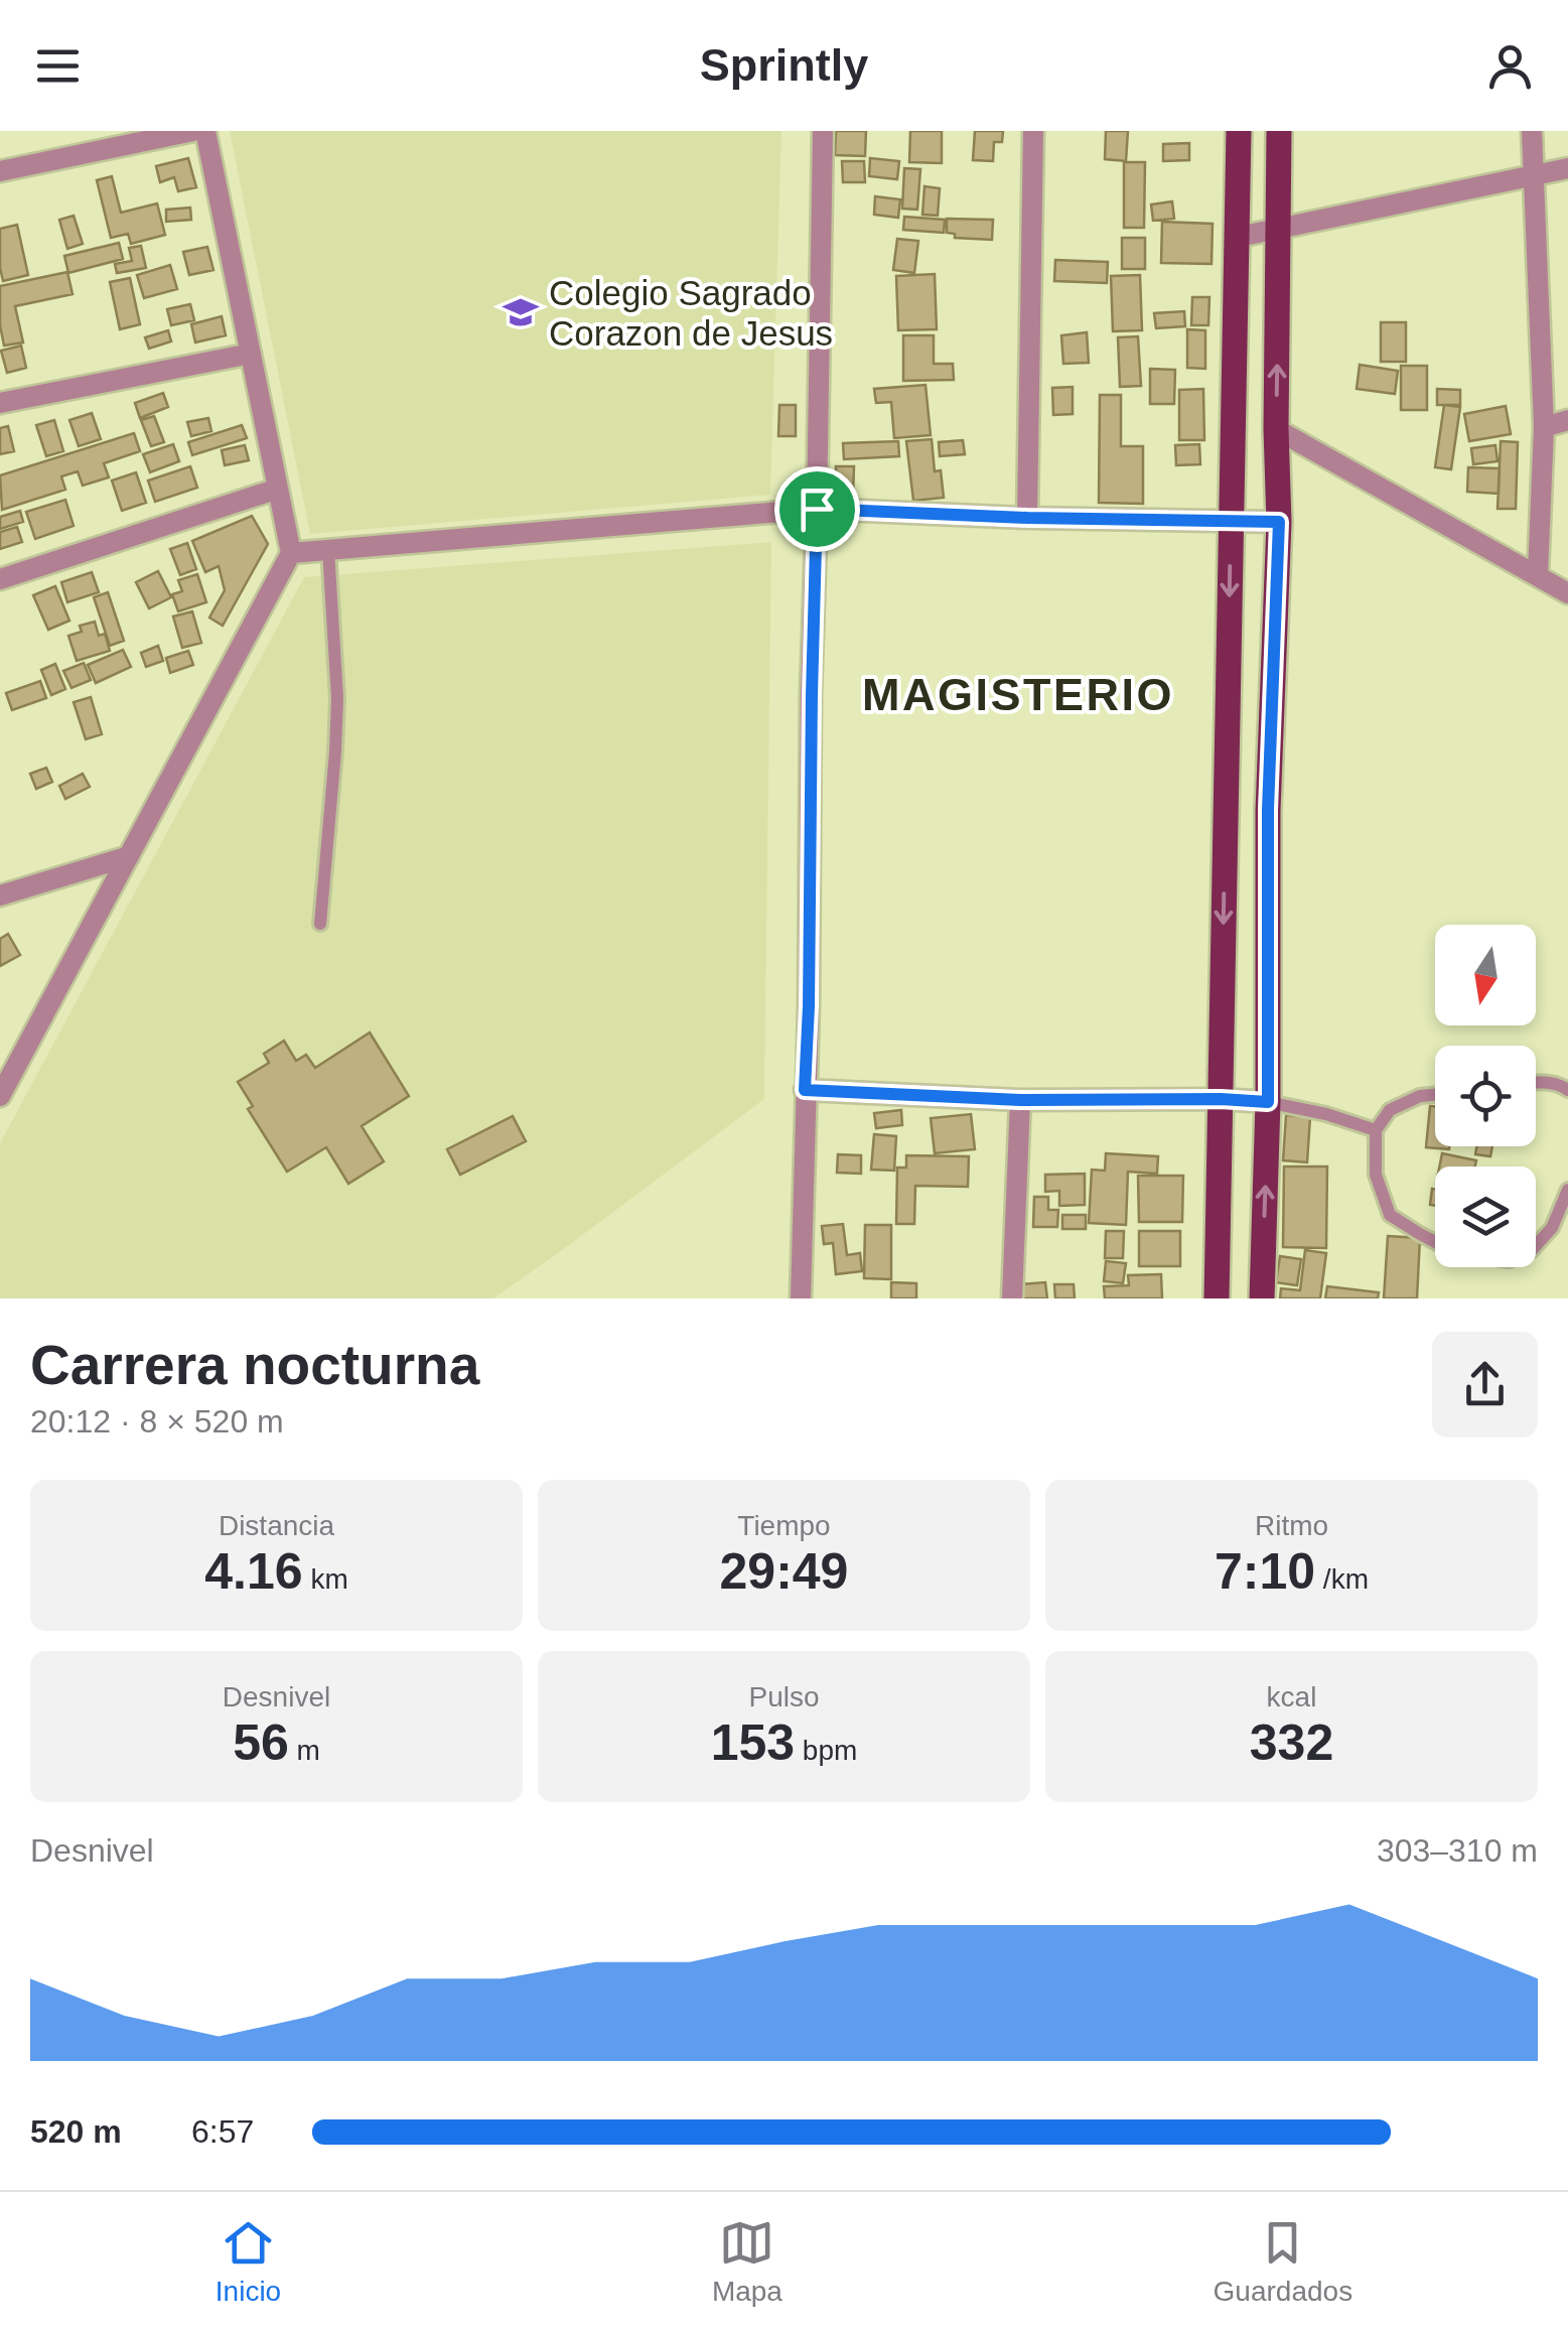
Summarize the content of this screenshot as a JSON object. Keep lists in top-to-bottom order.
{
  "districts": ["MAGISTERIO"],
  "places": {
    "school or university": ["Colegio Sagrado Corazon de Jesus"]
  },
  "north": "bottom",
  "page": {
    "header": "Sprintly",
    "heading": ["Carrera nocturna", "20:12 · 8 × 520 m"],
    "stats": [
      ["Distancia", "4.16 km"],
      ["Tiempo", "29:49"],
      ["Ritmo", "7:10 /km"],
      ["Desnivel", "56 m"],
      ["Pulso", "153 bpm"],
      ["kcal", "332"]
    ],
    "chart": ["Desnivel", "303–310 m"],
    "list": [
      {
        "name": "520 m",
        "note": "6:57"
      }
    ],
    "tabs": ["Inicio", "Mapa", "Guardados"]
  }
}
